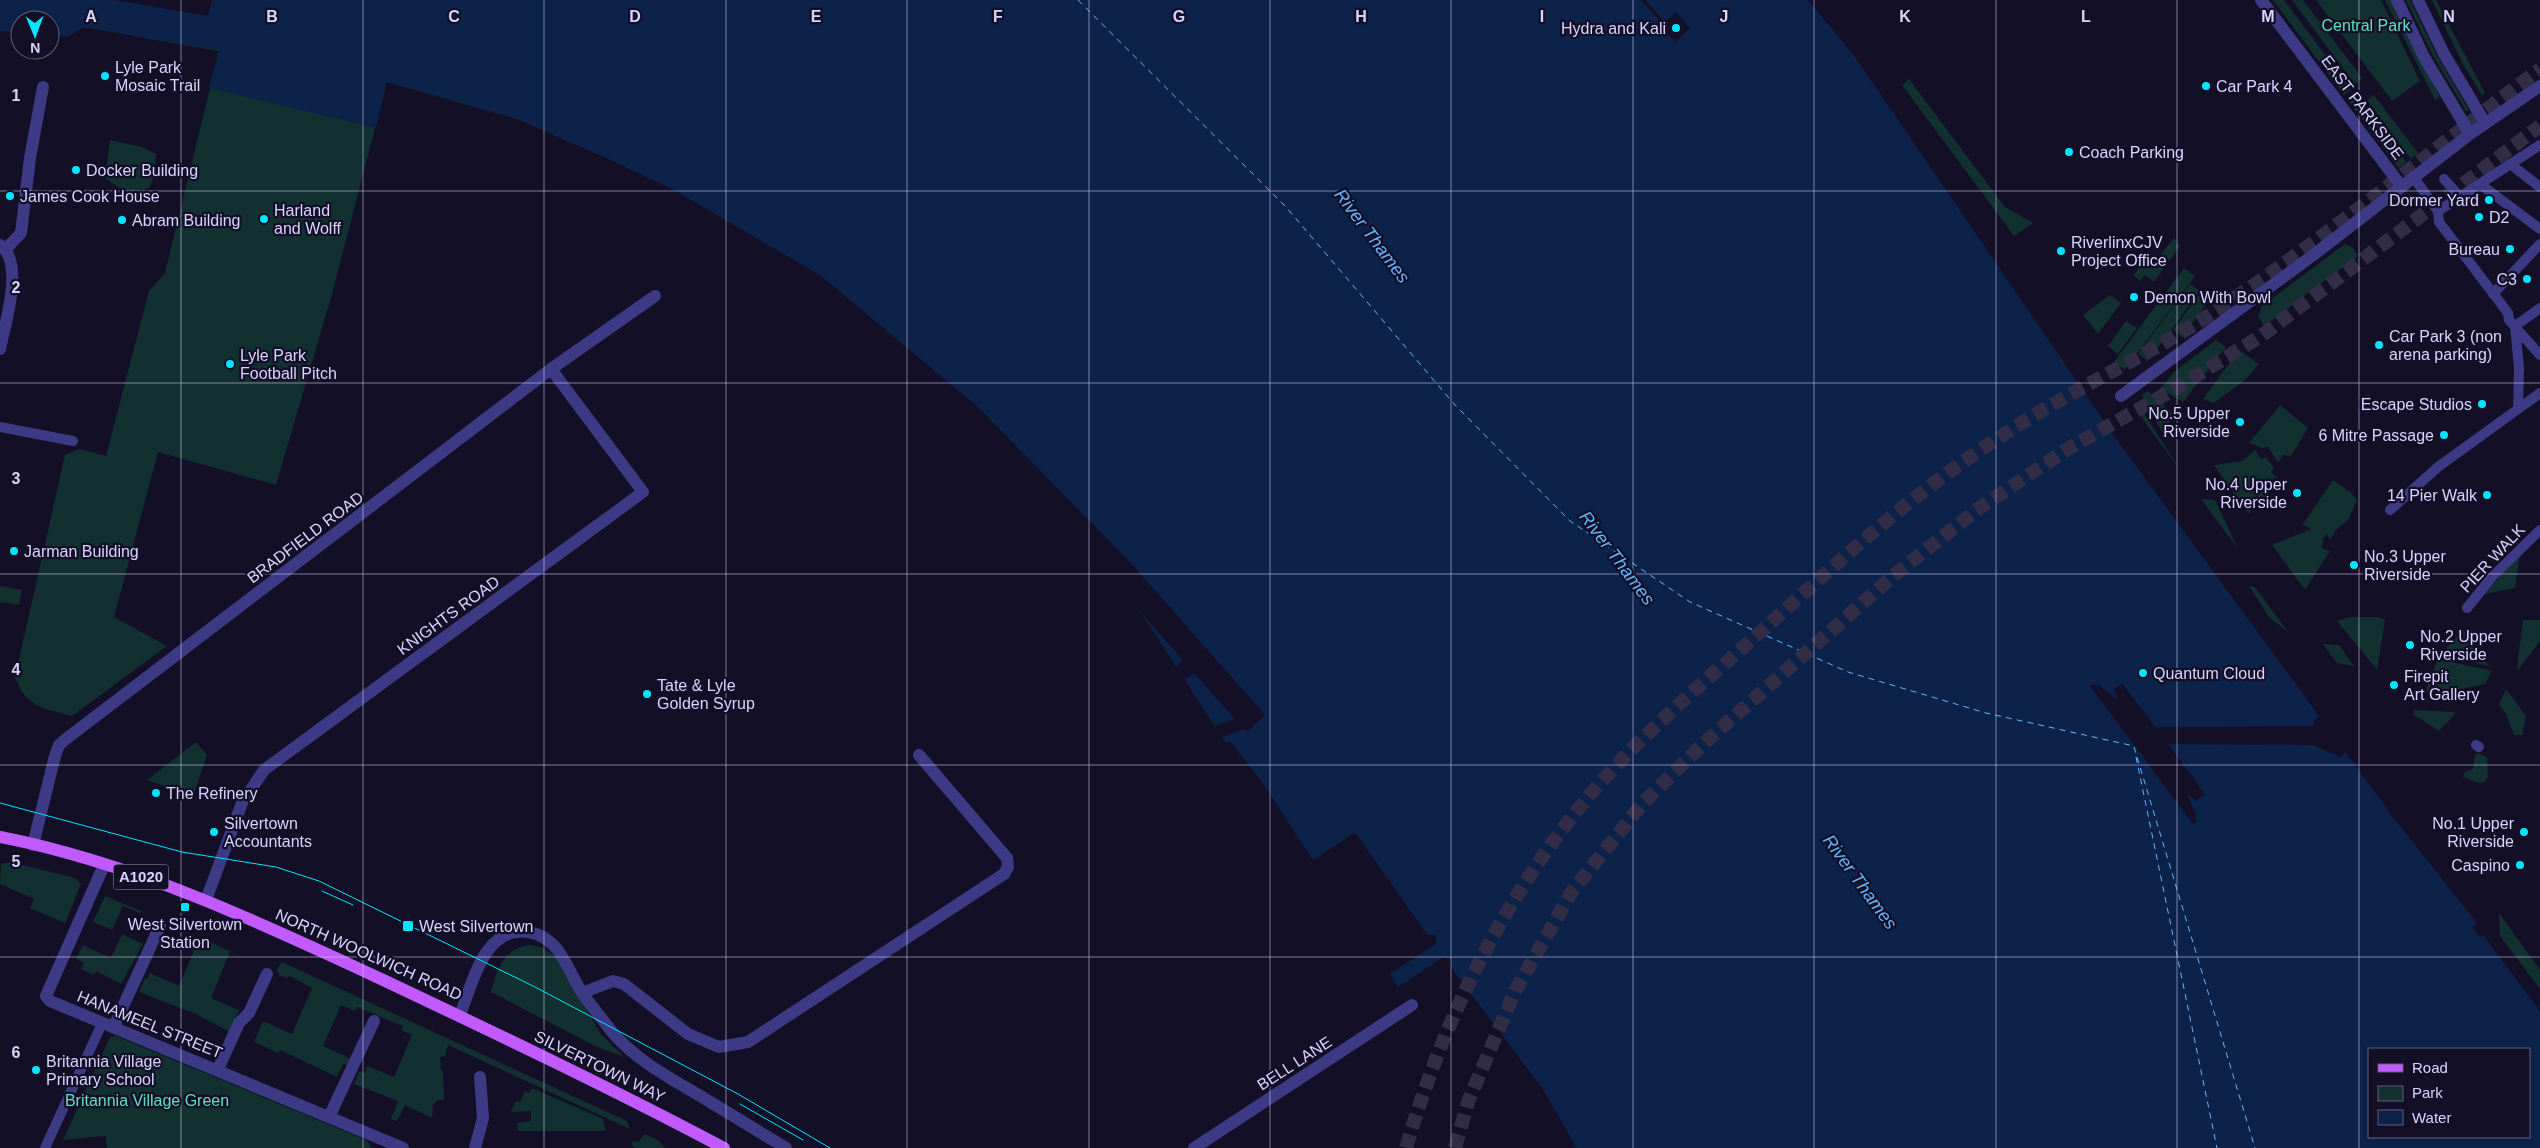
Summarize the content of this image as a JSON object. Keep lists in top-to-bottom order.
{
  "streets": {
    "main road": ["A1020", "NORTH WOOLWICH ROAD", "SILVERTOWN WAY"],
    "street": [
      "EAST PARKSIDE",
      "BRADFIELD ROAD",
      "PIER WALK",
      "KNIGHTS ROAD",
      "HANAMEEL STREET",
      "BELL LANE"
    ]
  },
  "crossings": [
    ["BRADFIELD ROAD", "KNIGHTS ROAD"],
    ["BRADFIELD ROAD", "NORTH WOOLWICH ROAD"],
    ["KNIGHTS ROAD", "NORTH WOOLWICH ROAD"],
    ["NORTH WOOLWICH ROAD", "HANAMEEL STREET"],
    ["NORTH WOOLWICH ROAD", "SILVERTOWN WAY"]
  ],
  "water": ["River Thames"],
  "parks": ["Central Park", "Britannia Village Green"],
  "places": {
    "other": [
      "Hydra and Kali",
      "Lyle Park Mosaic Trail",
      "Car Park 4",
      "Coach Parking",
      "Docker Building",
      "James Cook House",
      "Dormer Yard",
      "D2",
      "Harland and Wolff",
      "Abram Building",
      "Bureau",
      "RiverlinxCJV Project Office",
      "C3",
      "Demon With Bowl",
      "Car Park 3 (non arena parking)",
      "Lyle Park Football Pitch",
      "Escape Studios",
      "No.5 Upper Riverside",
      "6 Mitre Passage",
      "No.4 Upper Riverside",
      "14 Pier Walk",
      "Jarman Building",
      "No.3 Upper Riverside",
      "No.2 Upper Riverside",
      "Quantum Cloud",
      "Firepit Art Gallery",
      "Tate & Lyle Golden Syrup",
      "The Refinery",
      "Silvertown Accountants",
      "No.1 Upper Riverside",
      "Caspino",
      "Britannia Village Primary School"
    ],
    "transit": ["West Silvertown Station", "West Silvertown"]
  },
  "legend": ["Road", "Park", "Water"],
  "north": "bottom",
  "grid": {
    "columns": [
      "A",
      "B",
      "C",
      "D",
      "E",
      "F",
      "G",
      "H",
      "I",
      "J",
      "K",
      "L",
      "M",
      "N"
    ],
    "rows": [
      "1",
      "2",
      "3",
      "4",
      "5",
      "6"
    ]
  }
}
